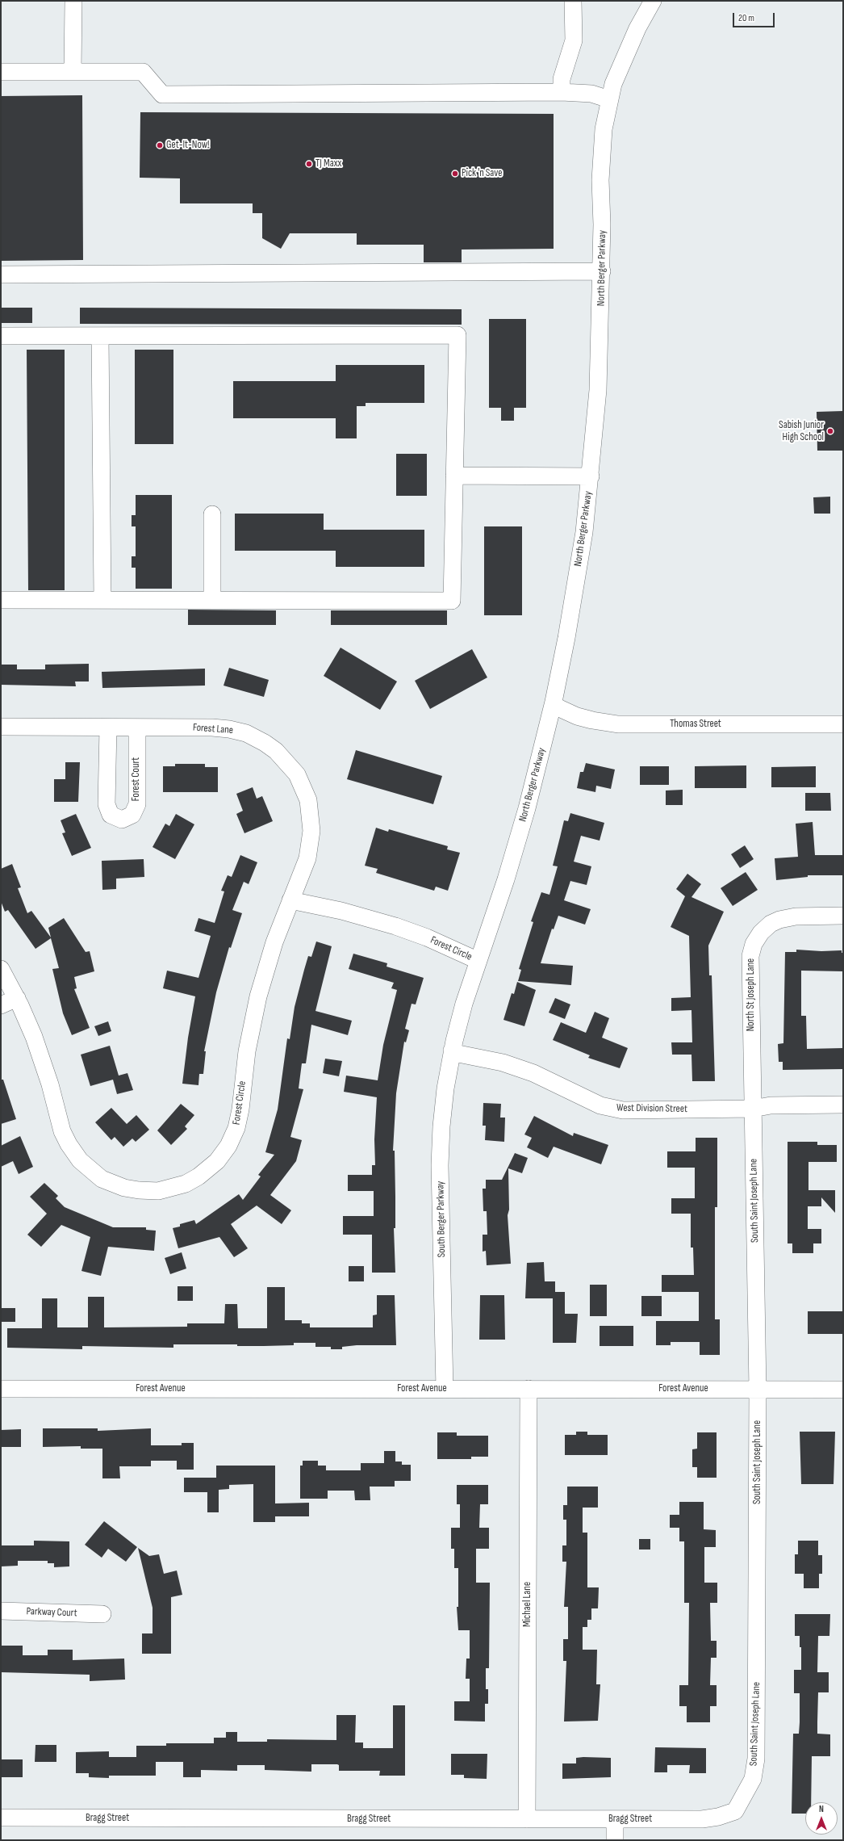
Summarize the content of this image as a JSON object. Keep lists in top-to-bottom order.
{
  "streets": {
    "street": [
      "North Berger Parkway",
      "Thomas Street",
      "Forest Lane",
      "Forest Court",
      "Forest Circle",
      "North St Joseph Lane",
      "West Division Street",
      "South Saint Joseph Lane",
      "South Berger Parkway",
      "Forest Avenue",
      "Michael Lane",
      "Parkway Court",
      "Bragg Street"
    ]
  },
  "crossings": [
    ["North Berger Parkway", "Thomas Street"],
    ["North Berger Parkway", "Forest Circle"],
    ["North Berger Parkway", "West Division Street"],
    ["North Berger Parkway", "South Berger Parkway"],
    ["Forest Lane", "Forest Court"],
    ["Forest Lane", "Forest Circle"],
    ["North St Joseph Lane", "West Division Street"],
    ["North St Joseph Lane", "South Saint Joseph Lane"],
    ["West Division Street", "South Saint Joseph Lane"],
    ["West Division Street", "South Berger Parkway"],
    ["South Saint Joseph Lane", "Forest Avenue"],
    ["South Saint Joseph Lane", "Bragg Street"],
    ["South Berger Parkway", "Forest Avenue"],
    ["Forest Avenue", "Michael Lane"],
    ["Michael Lane", "Bragg Street"]
  ],
  "places": [
    "Get-It-Now!",
    "TJ Maxx",
    "Pick 'n Save",
    "Sabish Junior High School"
  ],
  "scale_bar": "20 m",
  "north": "top"
}
